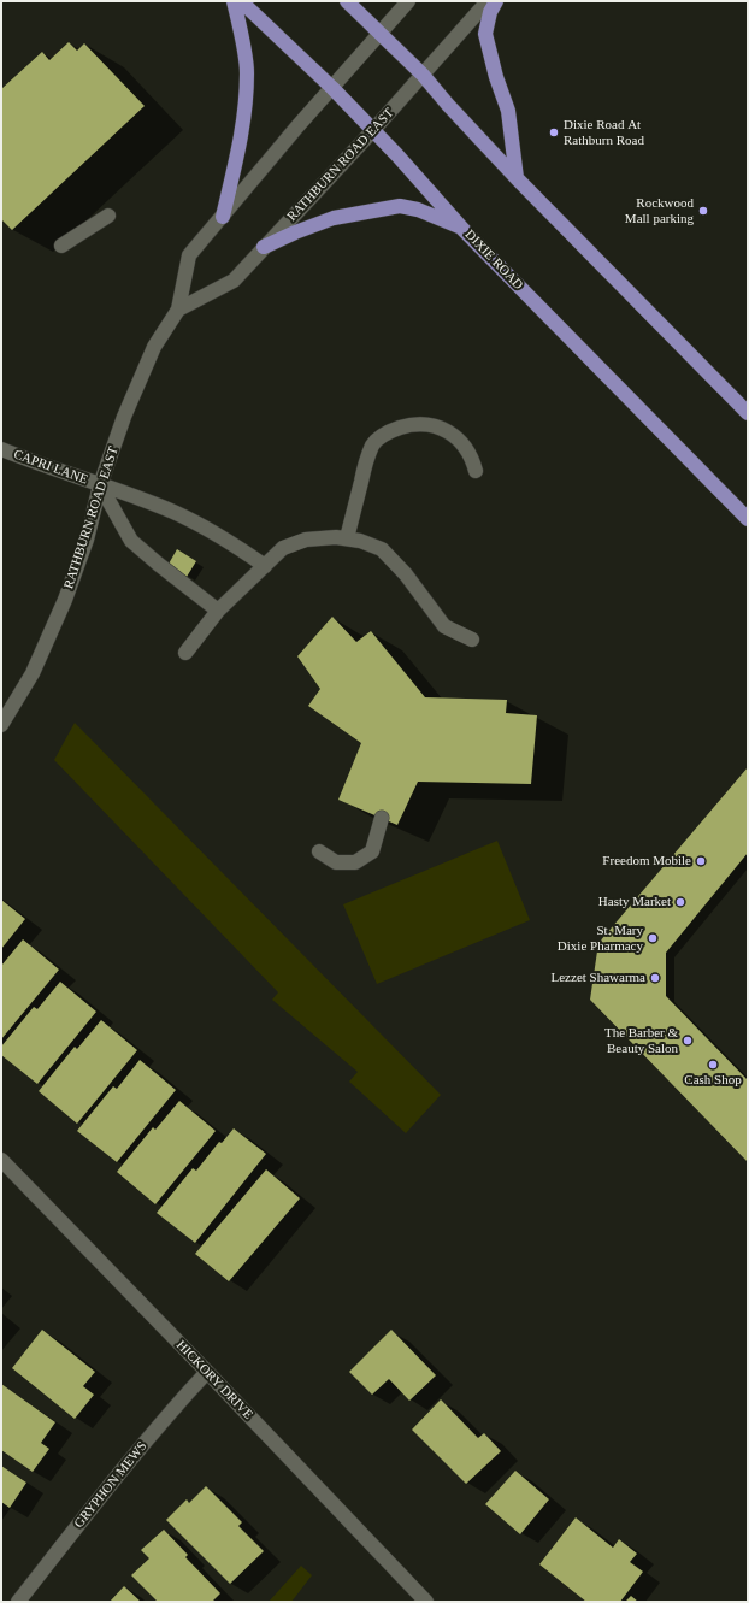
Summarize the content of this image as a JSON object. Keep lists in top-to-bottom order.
{
  "streets": {
    "main road": ["DIXIE ROAD"],
    "street": [
      "RATHBURN ROAD EAST",
      "CAPRI LANE",
      "HICKORY DRIVE",
      "GRYPHON MEWS"
    ]
  },
  "crossings": [
    ["RATHBURN ROAD EAST", "DIXIE ROAD"],
    ["RATHBURN ROAD EAST", "CAPRI LANE"],
    ["HICKORY DRIVE", "GRYPHON MEWS"]
  ],
  "places": [
    "Dixie Road At Rathburn Road",
    "Rockwood Mall parking",
    "Freedom Mobile",
    "Hasty Market",
    "St. Mary Dixie Pharmacy",
    "Lezzet Shawarma",
    "The Barber & Beauty Salon",
    "Cash Shop"
  ]
}
